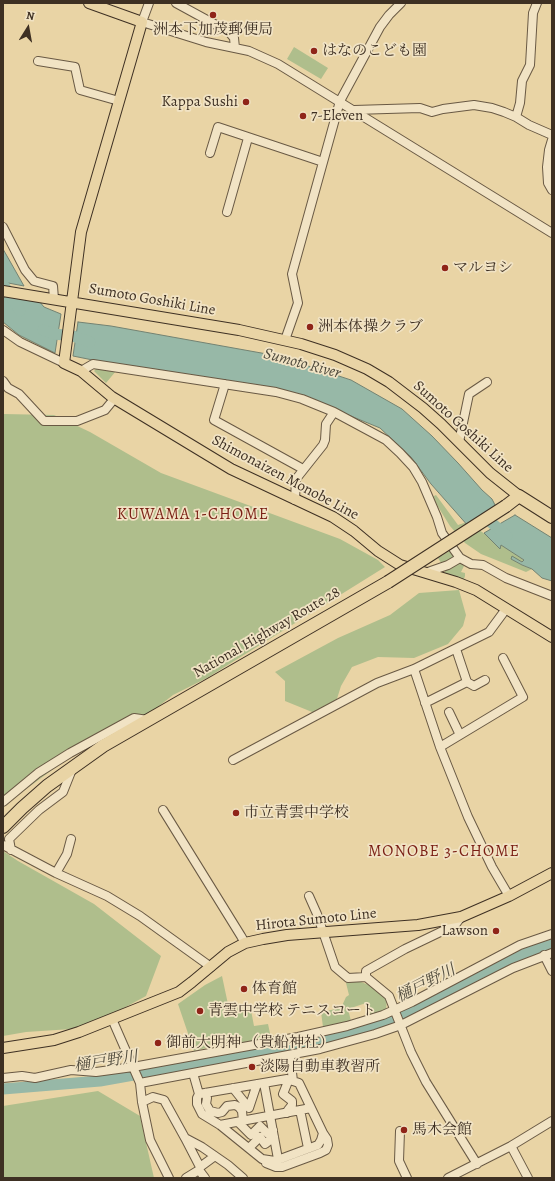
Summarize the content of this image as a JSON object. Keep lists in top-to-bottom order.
{
  "streets": {
    "highway": ["National Highway Route 28"],
    "main road": ["Sumoto Goshiki Line", "Shimonaizen Monobe Line", "Hirota Sumoto Line"]
  },
  "crossings": [
    ["Sumoto Goshiki Line", "National Highway Route 28"]
  ],
  "districts": ["KUWAMA 1-CHOME", "MONOBE 3-CHOME"],
  "water": ["Sumoto River", "樋戸野川"],
  "places": [
    "洲本下加茂郵便局",
    "はなのこども園",
    "Kappa Sushi",
    "7-Eleven",
    "マルヨシ",
    "洲本体操クラブ",
    "市立青雲中学校",
    "Lawson",
    "体育館",
    "青雲中学校 テニスコート",
    "御前大明神 （貴船神社）",
    "淡陽自動車教習所",
    "馬木会館"
  ],
  "north": "top"
}
